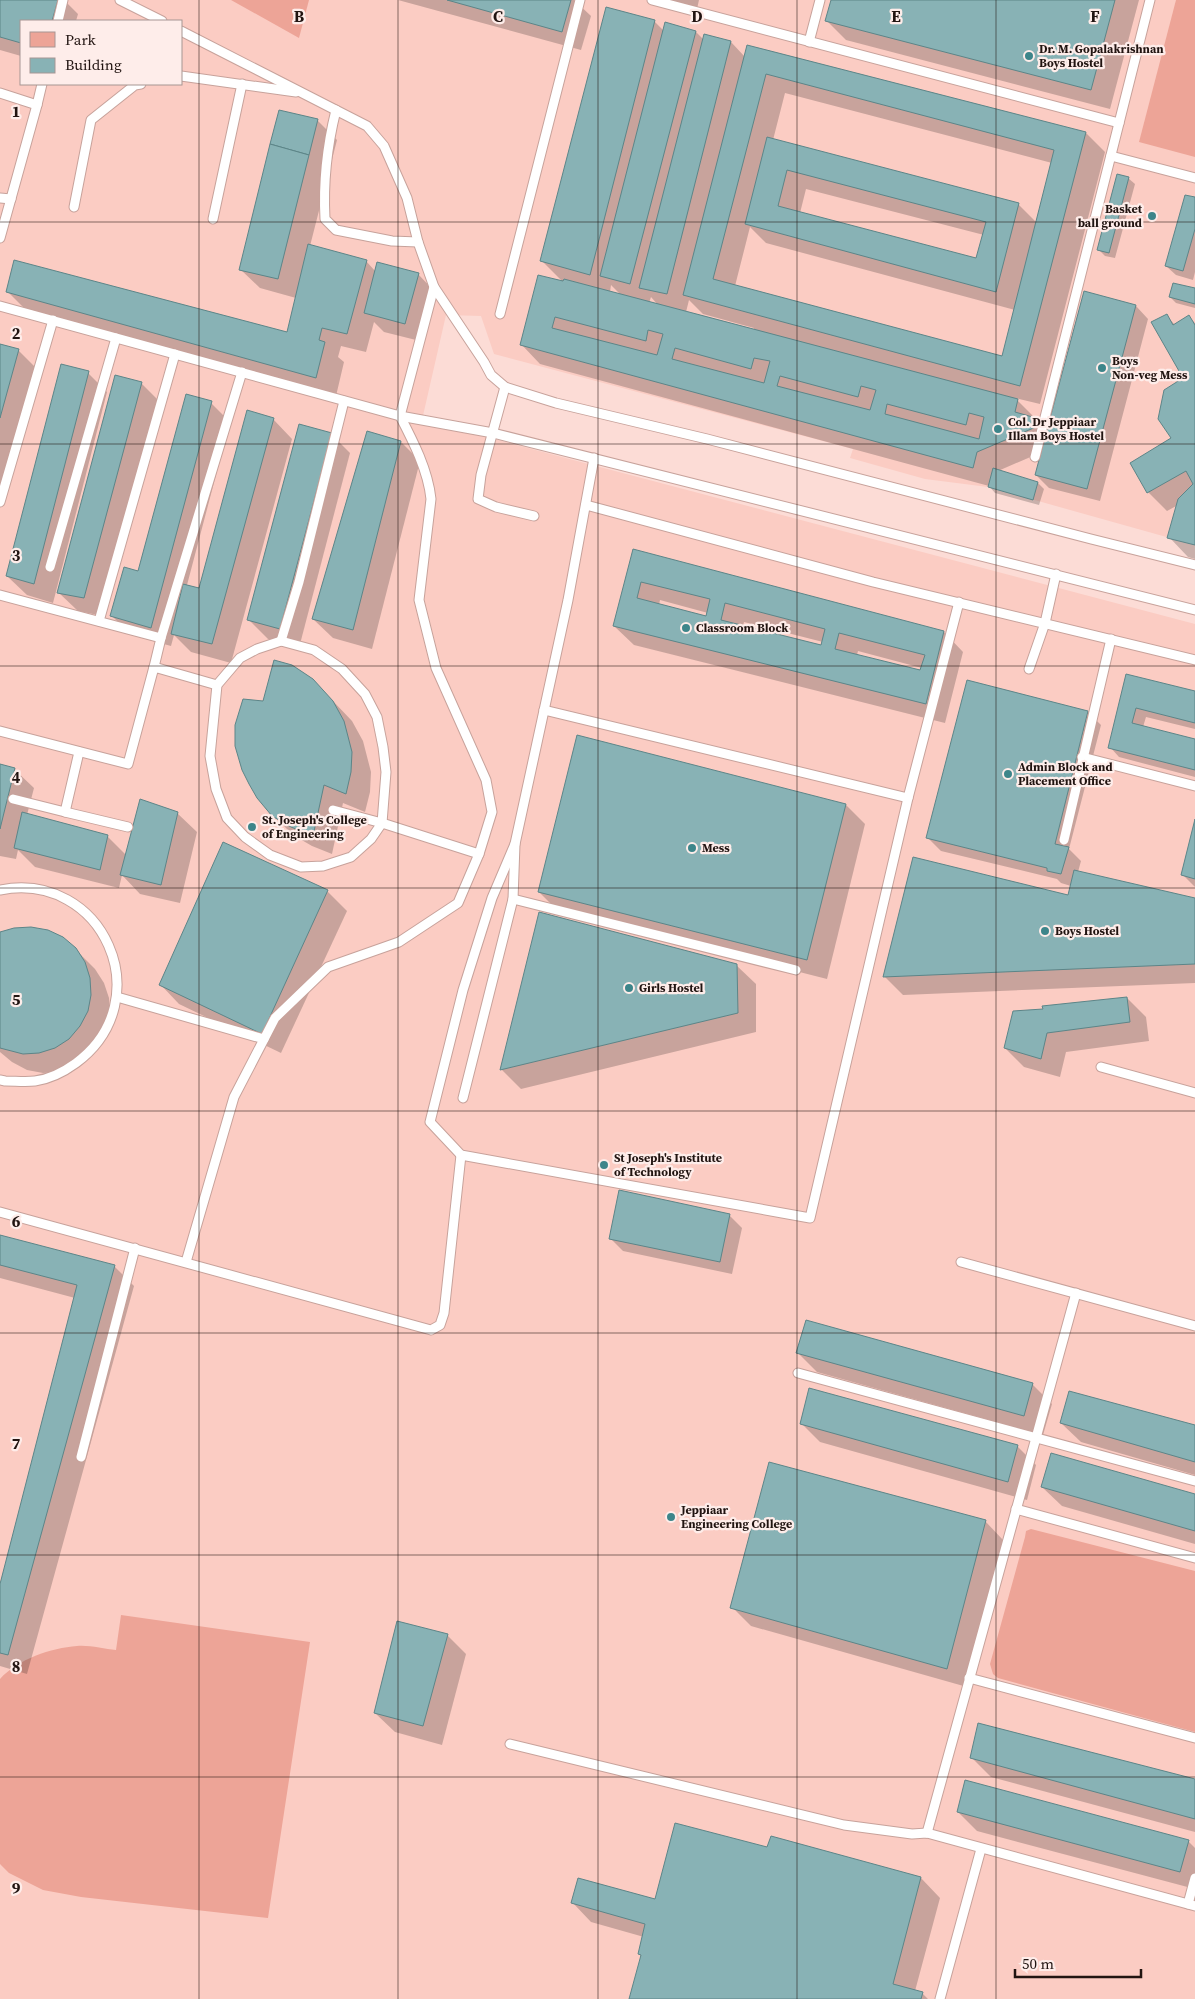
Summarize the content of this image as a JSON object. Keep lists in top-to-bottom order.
{
  "places": [
    "Dr. M. Gopalakrishnan Boys Hostel",
    "Basket ball ground",
    "Boys Non-veg Mess",
    "Col. Dr Jeppiaar Illam Boys Hostel",
    "Classroom Block",
    "Admin Block and Placement Office",
    "St. Joseph's College of Engineering",
    "Mess",
    "Boys Hostel",
    "Girls Hostel",
    "St Joseph's Institute of Technology",
    "Jeppiaar Engineering College"
  ],
  "legend": ["Park", "Building"],
  "scale_bar": "50 m",
  "grid": {
    "columns": [
      "B",
      "C",
      "D",
      "E",
      "F"
    ],
    "rows": [
      "1",
      "2",
      "3",
      "4",
      "5",
      "6",
      "7",
      "8",
      "9"
    ]
  }
}
